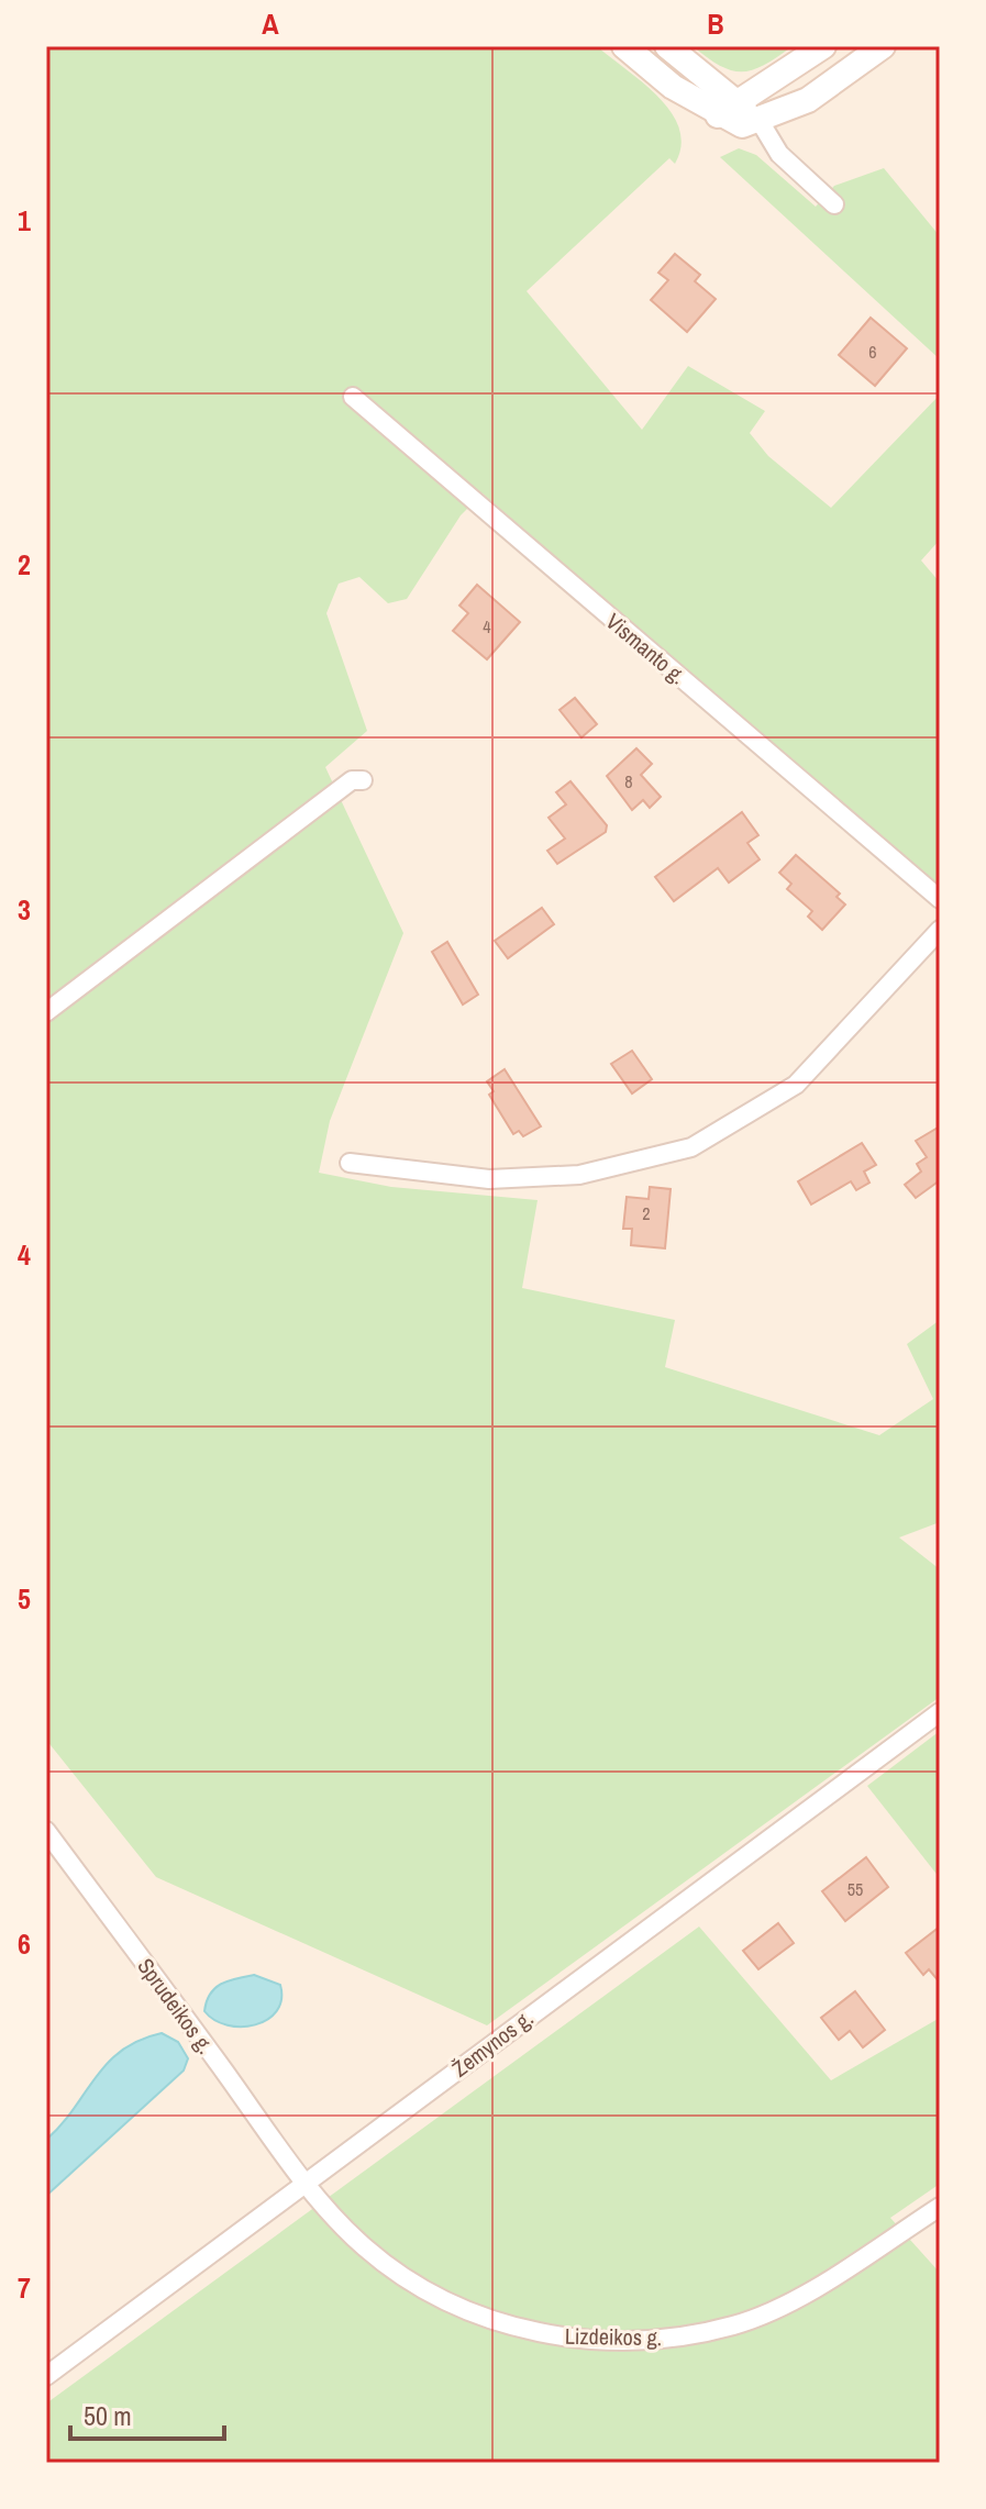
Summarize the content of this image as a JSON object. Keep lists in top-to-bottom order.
{
  "streets": {
    "street": [
      "Vismanto g.",
      "Sprudeikos g.",
      "Žemynos g.",
      "Lizdeikos g."
    ]
  },
  "crossings": [
    ["Sprudeikos g.", "Žemynos g."],
    ["Sprudeikos g.", "Lizdeikos g."],
    ["Žemynos g.", "Lizdeikos g."]
  ],
  "house_numbers": [
    "6",
    "4",
    "8",
    "2",
    "55"
  ],
  "scale_bar": "50 m",
  "grid": {
    "columns": ["A", "B"],
    "rows": [
      "1",
      "2",
      "3",
      "4",
      "5",
      "6",
      "7"
    ]
  }
}
